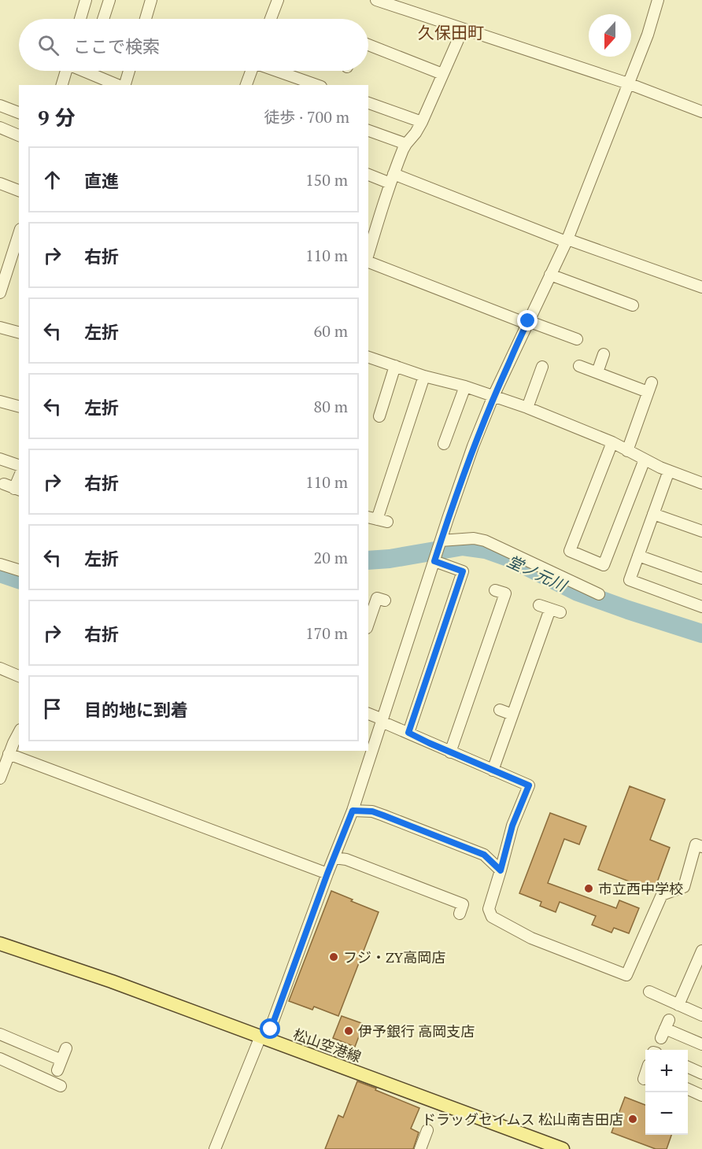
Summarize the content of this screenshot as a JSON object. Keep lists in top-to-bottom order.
{
  "streets": {
    "main road": ["松山空港線"]
  },
  "districts": ["久保田町"],
  "water": ["堂ノ元川"],
  "places": [
    "市立西中学校",
    "フジ・ZY高岡店",
    "伊予銀行 高岡支店",
    "ドラッグセイムス 松山南吉田店"
  ],
  "north": "bottom",
  "page": {
    "search": "ここで検索",
    "heading": ["9 分", "徒歩 · 700 m"],
    "list": [
      ["直進", "150 m"],
      ["右折", "110 m"],
      ["左折", "60 m"],
      ["左折", "80 m"],
      ["右折", "110 m"],
      ["左折", "20 m"],
      ["右折", "170 m"],
      "目的地に到着"
    ],
    "map_buttons": ["+", "−"]
  }
}
